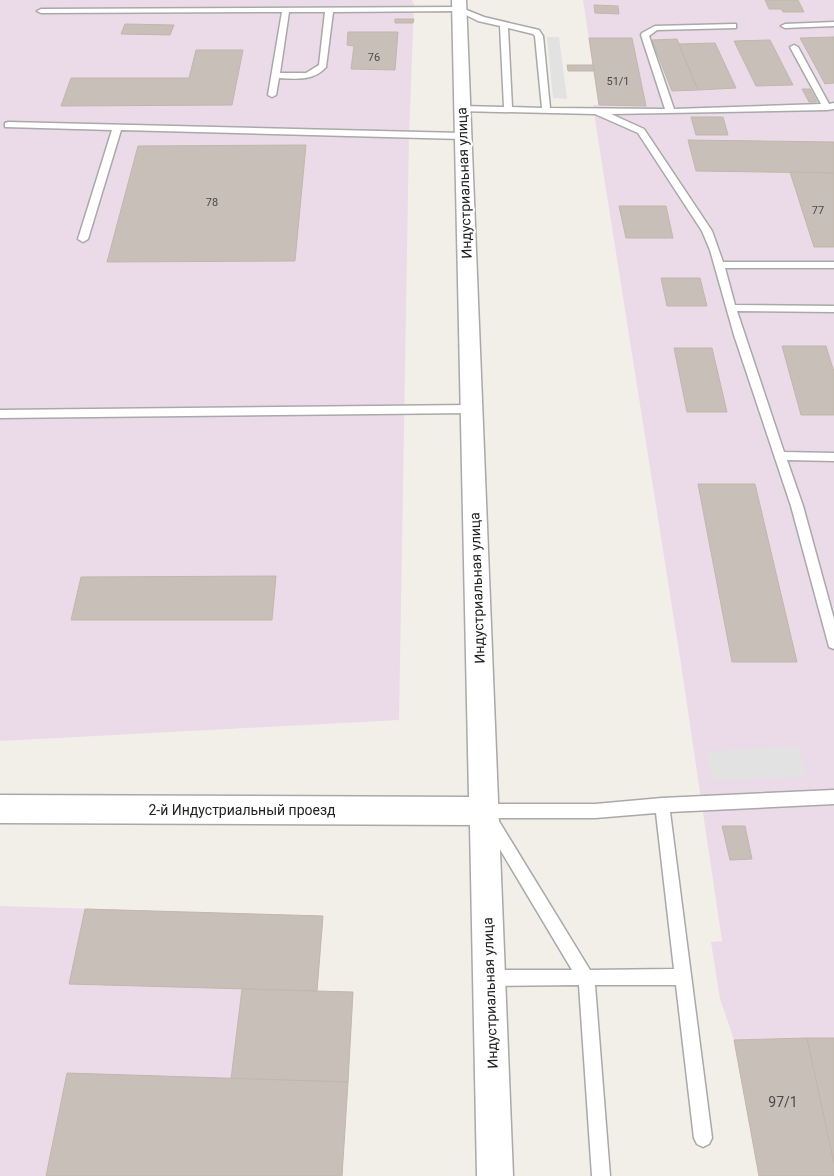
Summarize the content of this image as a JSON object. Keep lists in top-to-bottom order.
{
  "streets": {
    "street": ["Индустриальная улица", "2-й Индустриальный проезд"]
  },
  "crossings": [
    ["Индустриальная улица", "2-й Индустриальный проезд"]
  ],
  "house_numbers": [
    "76",
    "51/1",
    "78",
    "77",
    "97/1"
  ]
}
